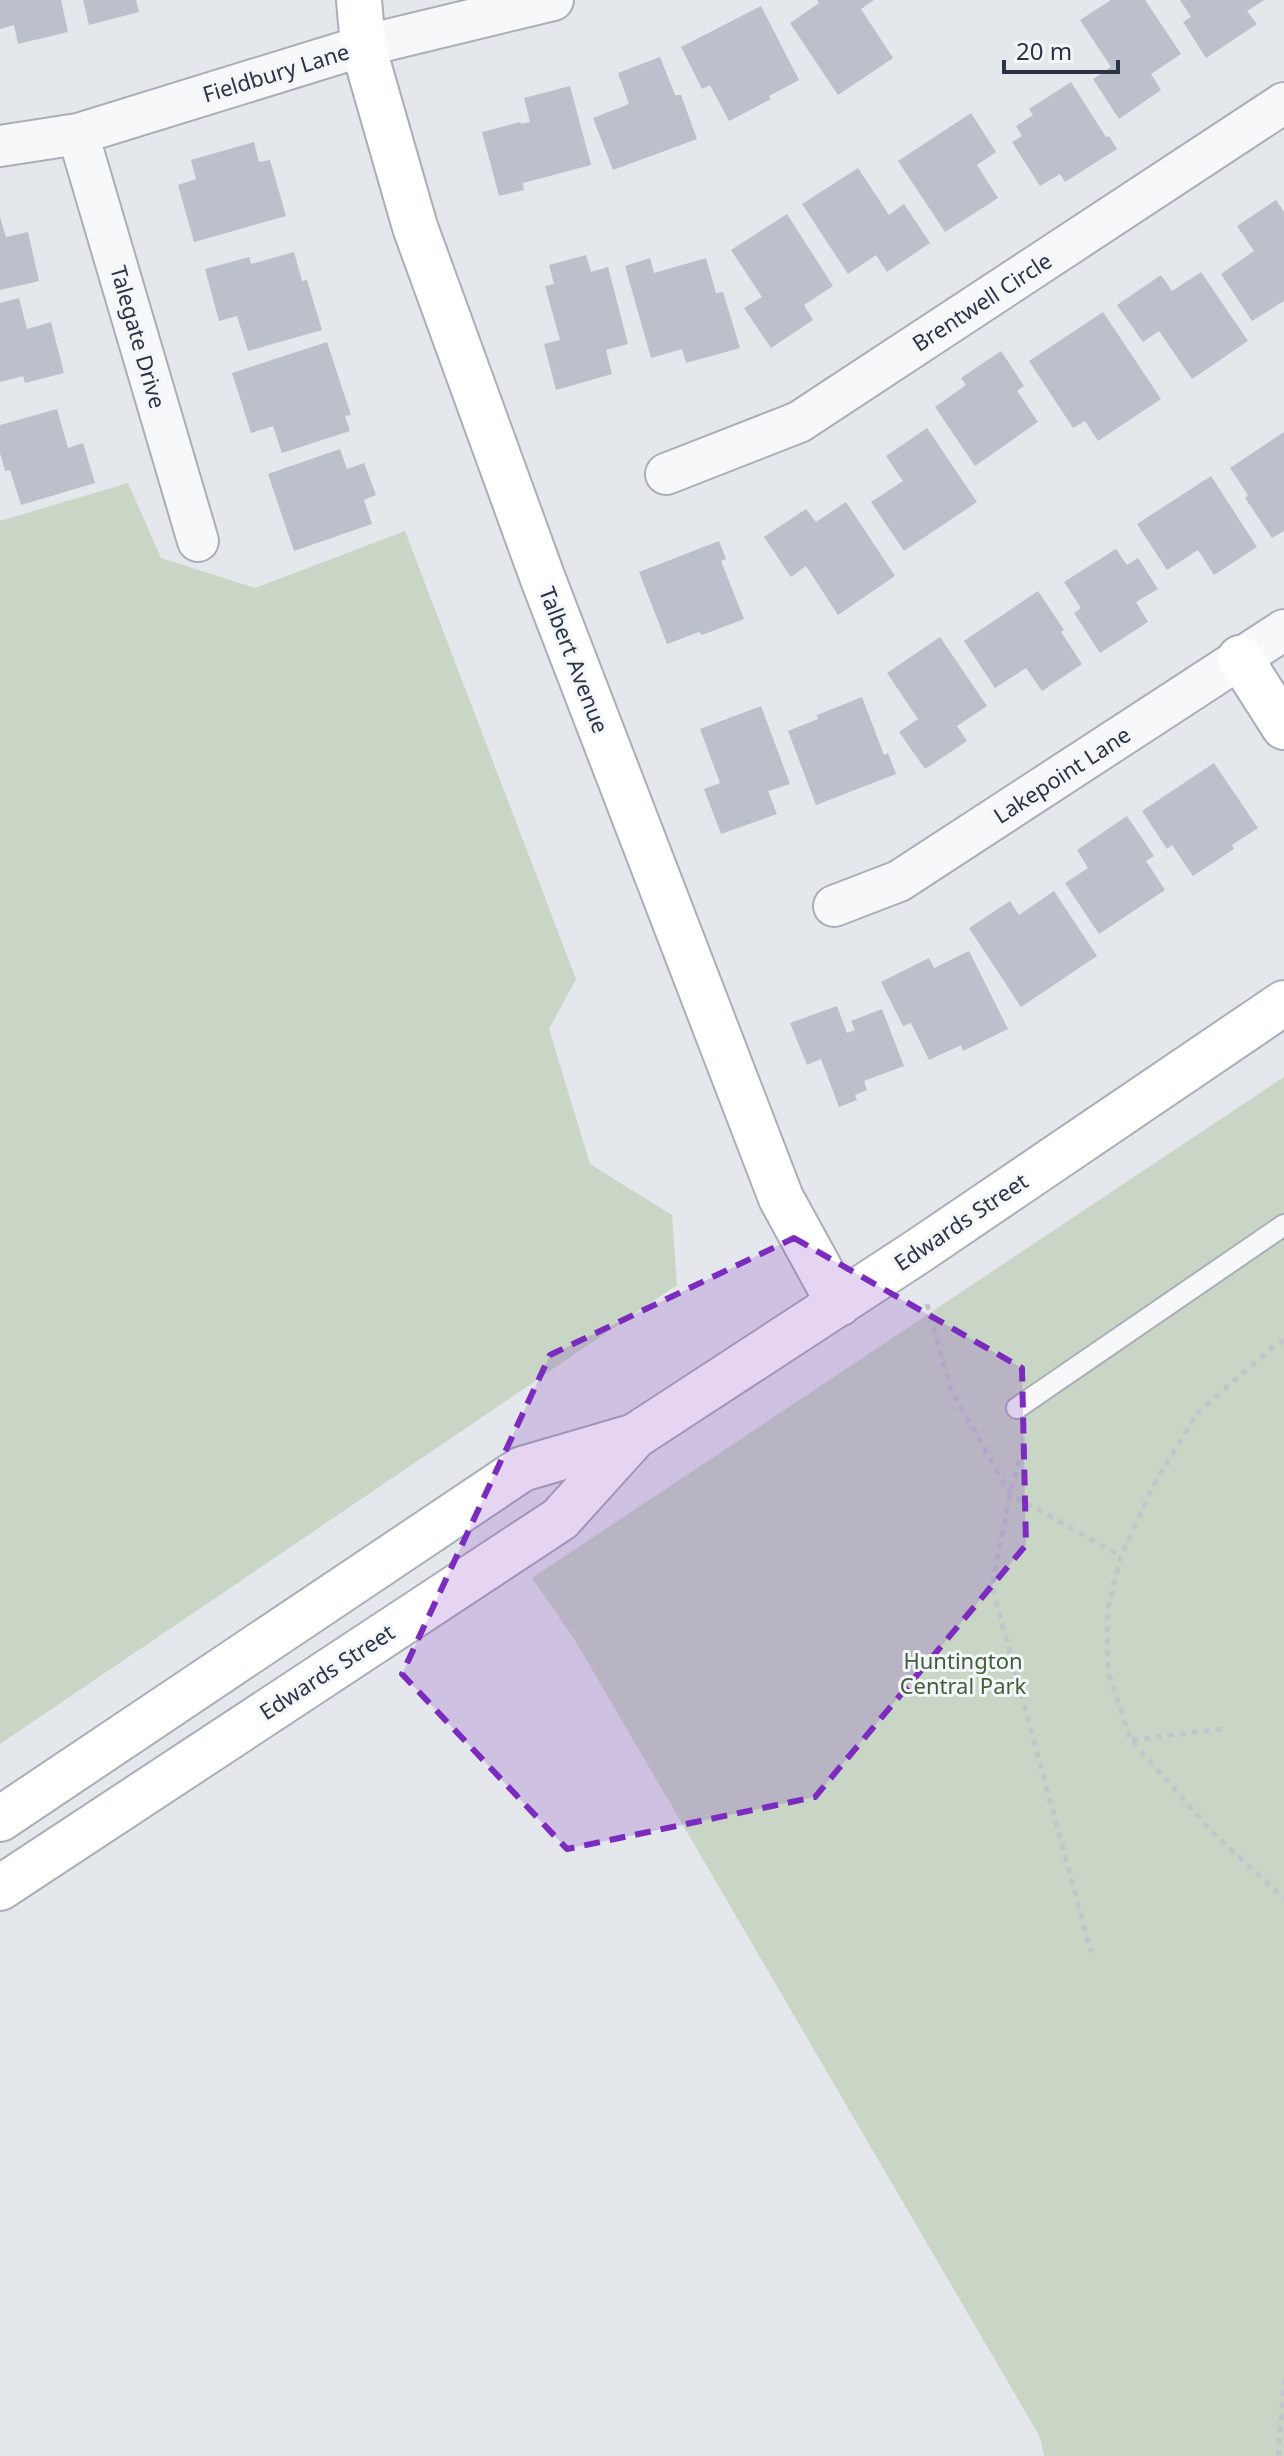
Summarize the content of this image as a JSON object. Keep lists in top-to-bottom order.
{
  "streets": {
    "main road": ["Talbert Avenue", "Edwards Street"],
    "street": [
      "Fieldbury Lane",
      "Brentwell Circle",
      "Talegate Drive",
      "Lakepoint Lane"
    ]
  },
  "crossings": [
    ["Fieldbury Lane", "Talegate Drive"],
    ["Fieldbury Lane", "Talbert Avenue"],
    ["Talbert Avenue", "Edwards Street"]
  ],
  "parks": ["Huntington Central Park"],
  "scale_bar": "20 m"
}
